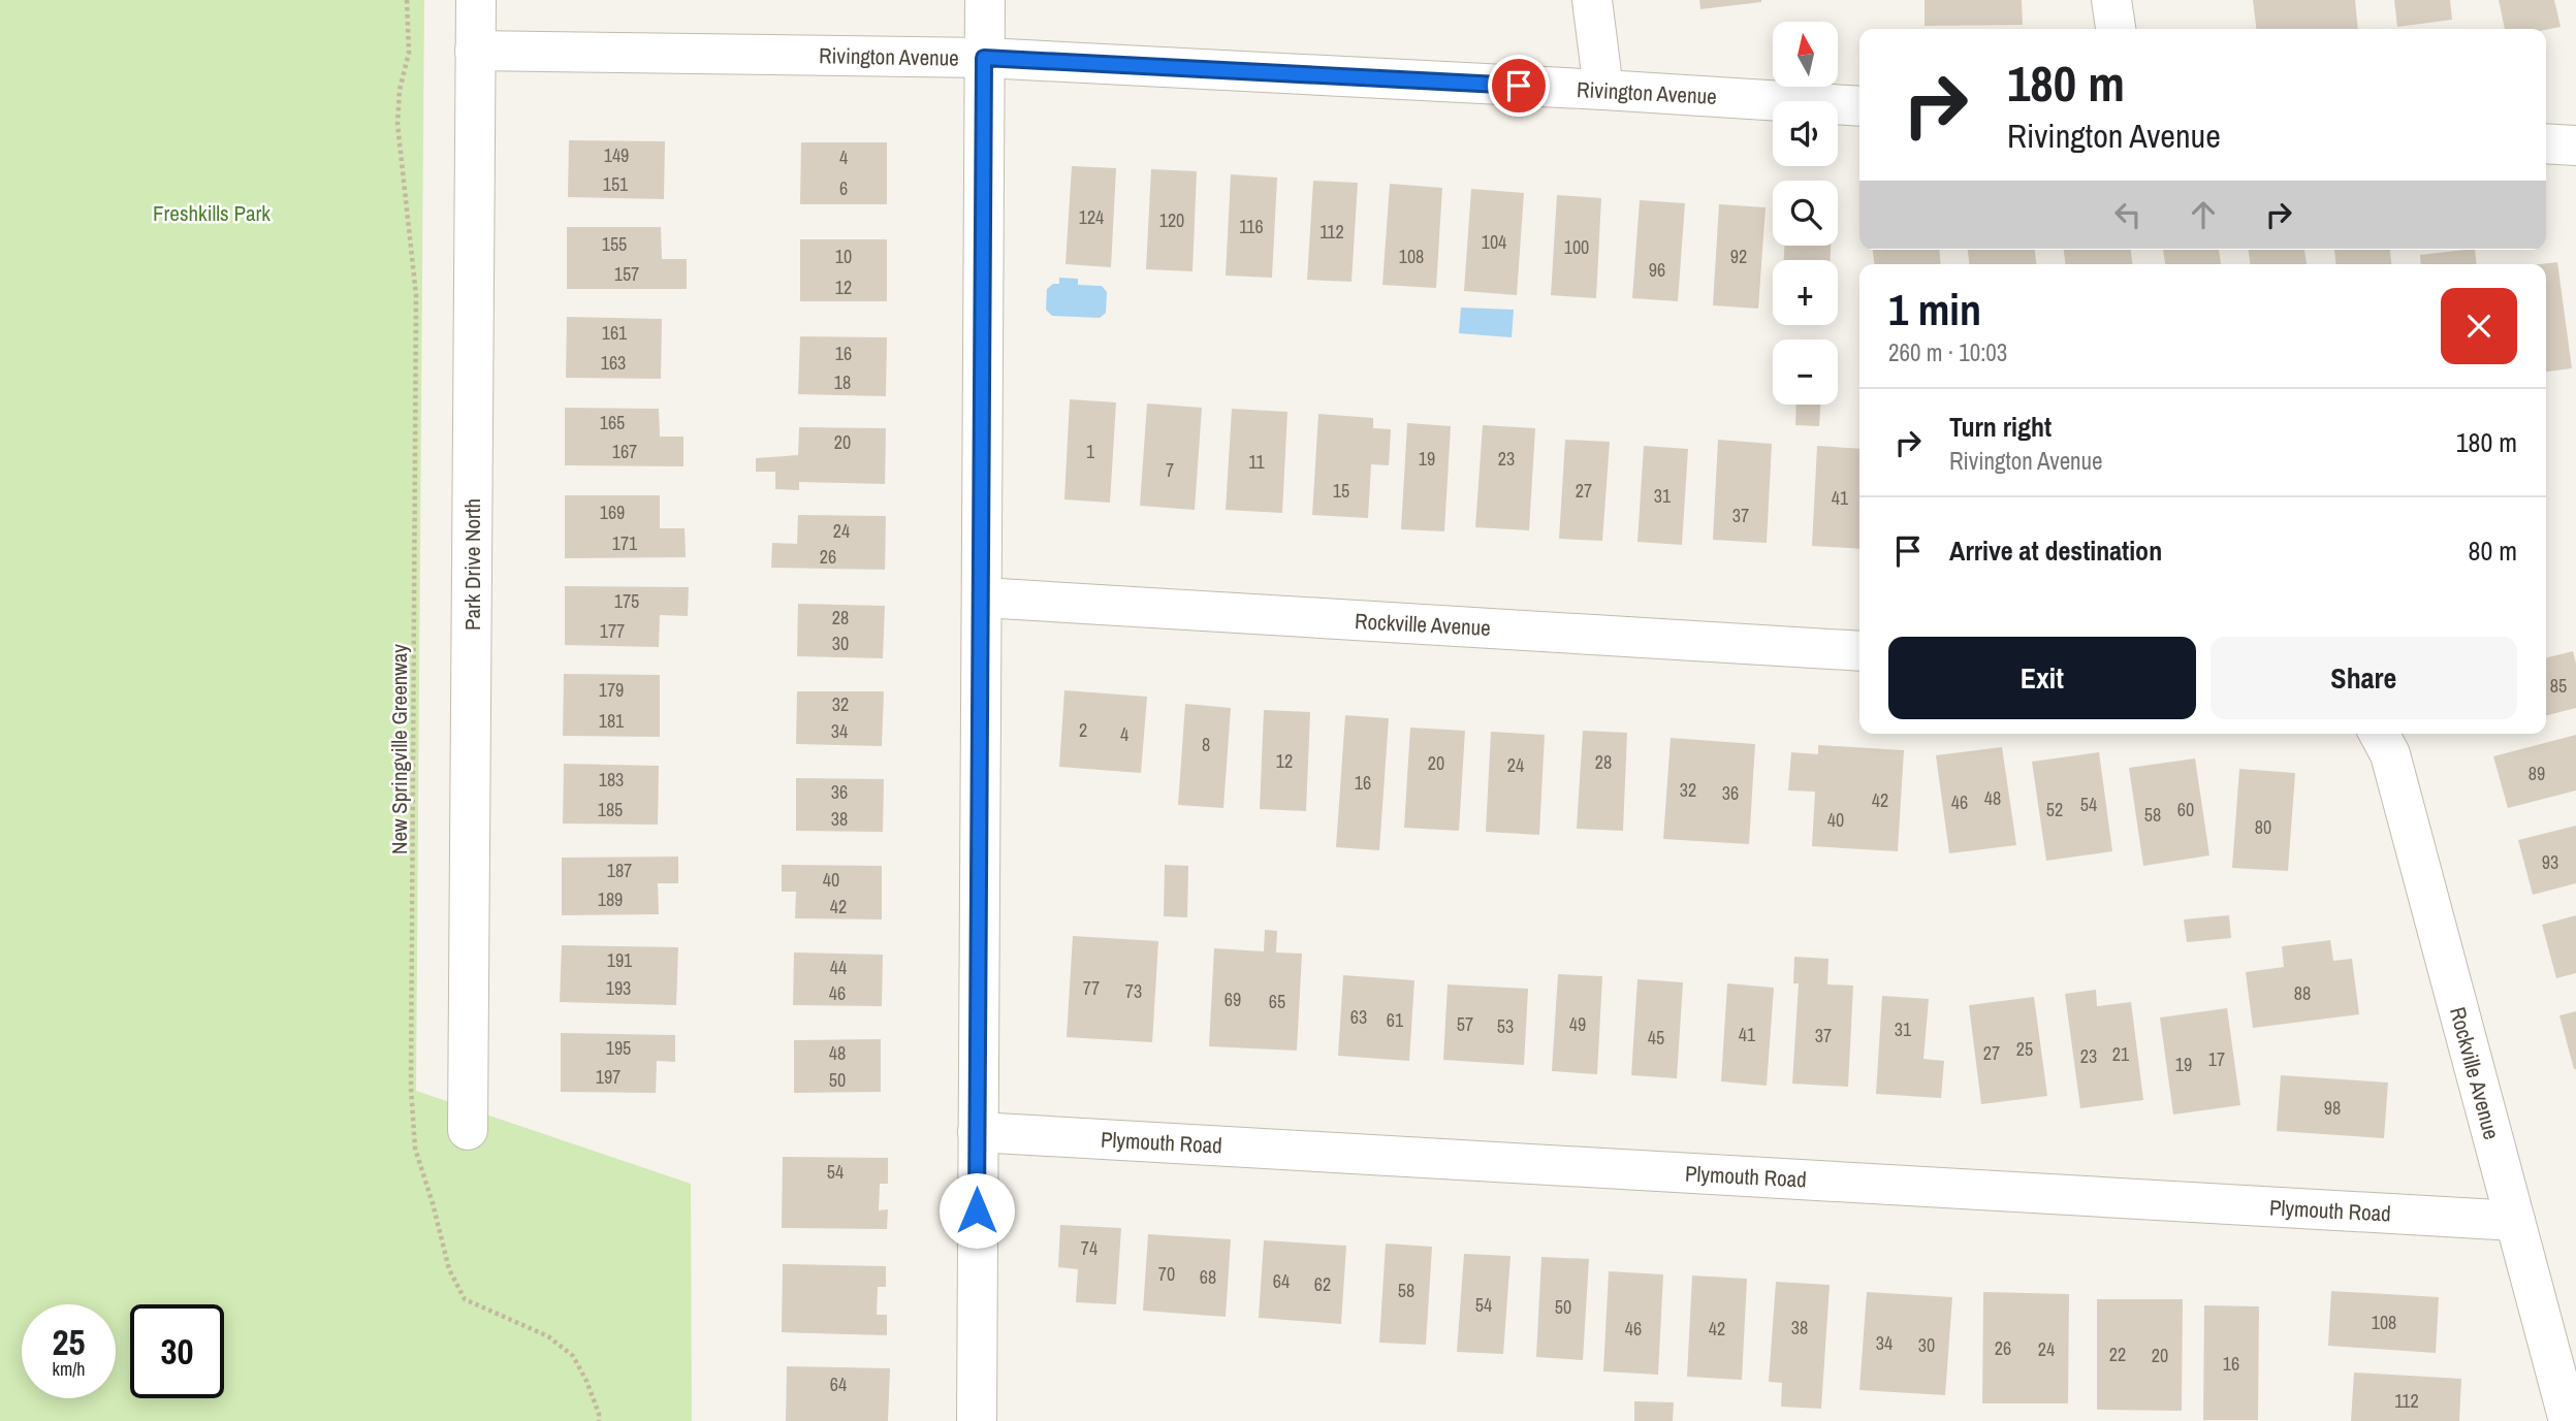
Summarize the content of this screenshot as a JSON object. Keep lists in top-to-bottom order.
{
  "streets": {
    "street": [
      "Rivington Avenue",
      "Park Drive North",
      "Rockville Avenue",
      "Plymouth Road"
    ],
    "path": ["New Springville Greenway"]
  },
  "crossings": [
    ["Rivington Avenue", "Park Drive North"],
    ["Rockville Avenue", "Plymouth Road"]
  ],
  "parks": ["Freshkills Park"],
  "house_numbers": [
    "149",
    "4",
    "151",
    "6",
    "124",
    "120",
    "116",
    "112",
    "104",
    "155",
    "100",
    "10",
    "108",
    "92",
    "96",
    "157",
    "12",
    "161",
    "16",
    "163",
    "18",
    "165",
    "20",
    "167",
    "1",
    "19",
    "23",
    "11",
    "7",
    "15",
    "27",
    "31",
    "41",
    "169",
    "37",
    "24",
    "171",
    "26",
    "175",
    "28",
    "177",
    "30",
    "85",
    "179",
    "32",
    "181",
    "2",
    "34",
    "4",
    "8",
    "12",
    "28",
    "20",
    "24",
    "89",
    "183",
    "16",
    "32",
    "36",
    "36",
    "48",
    "42",
    "46",
    "54",
    "185",
    "52",
    "60",
    "58",
    "38",
    "40",
    "80",
    "93",
    "187",
    "40",
    "189",
    "42",
    "191",
    "44",
    "193",
    "77",
    "73",
    "46",
    "88",
    "69",
    "65",
    "63",
    "61",
    "57",
    "49",
    "53",
    "31",
    "41",
    "37",
    "45",
    "195",
    "25",
    "48",
    "27",
    "21",
    "23",
    "17",
    "19",
    "197",
    "50",
    "98",
    "54",
    "74",
    "70",
    "68",
    "64",
    "62",
    "58",
    "54",
    "50",
    "108",
    "38",
    "46",
    "42",
    "34",
    "30",
    "26",
    "24",
    "22",
    "20",
    "16",
    "64",
    "112"
  ],
  "north": "top",
  "page": {
    "map_buttons": ["+", "−"],
    "turn": ["180 m", "Rivington Avenue"],
    "heading": ["1 min", "260 m · 10:03"],
    "list": [
      {
        "name": "Turn right",
        "note": "Rivington Avenue",
        "value": "180 m"
      },
      {
        "name": "Arrive at destination",
        "value": "80 m"
      }
    ],
    "buttons": ["Exit", "Share"],
    "speed": "25 km/h",
    "limit": "30"
  }
}
